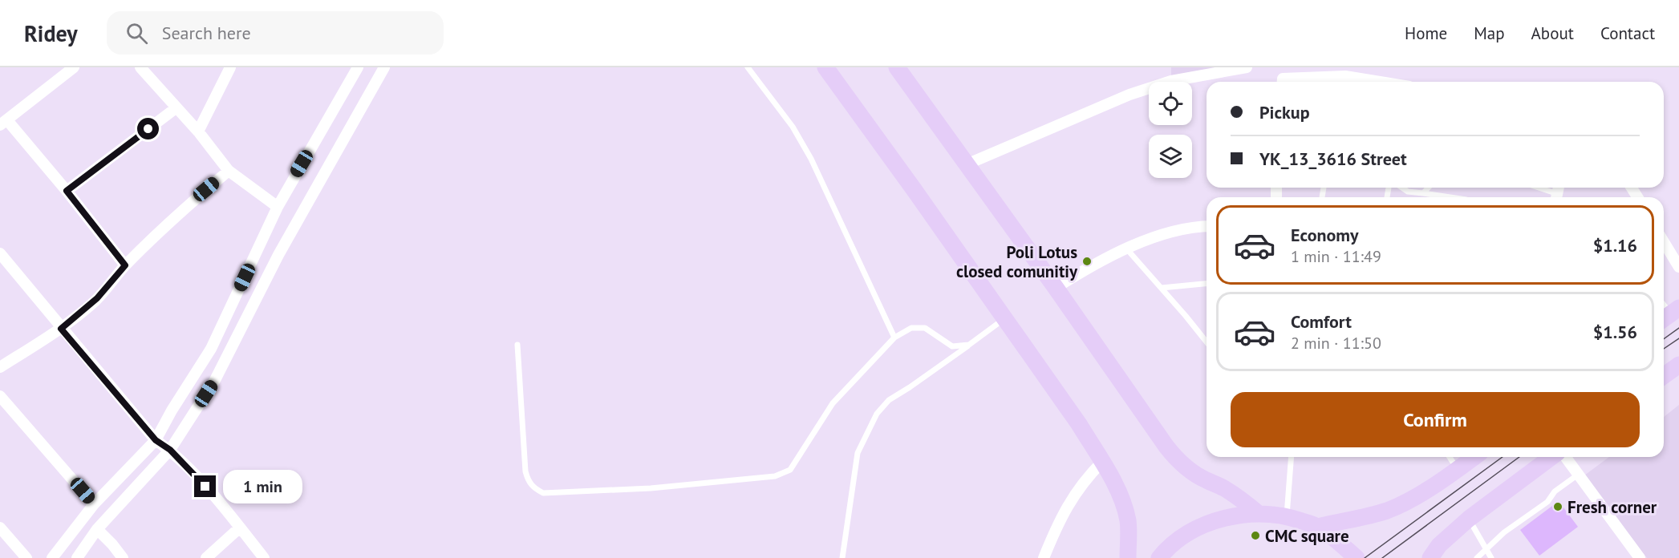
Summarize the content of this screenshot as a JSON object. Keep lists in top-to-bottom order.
{
  "places": ["Poli Lotus closed comunitiy", "Fresh corner", "CMC square"],
  "page": {
    "header": "Ridey",
    "search": "Search here",
    "nav": [
      "Home",
      "Map",
      "About",
      "Contact"
    ],
    "banner": ["Pickup", "YK_13_3616 Street"],
    "list": [
      {
        "name": "Economy",
        "note": "1 min · 11:49",
        "value": "$1.16"
      },
      {
        "name": "Comfort",
        "note": "2 min · 11:50",
        "value": "$1.56"
      }
    ],
    "buttons": "Confirm",
    "bubble": "1 min"
  }
}
